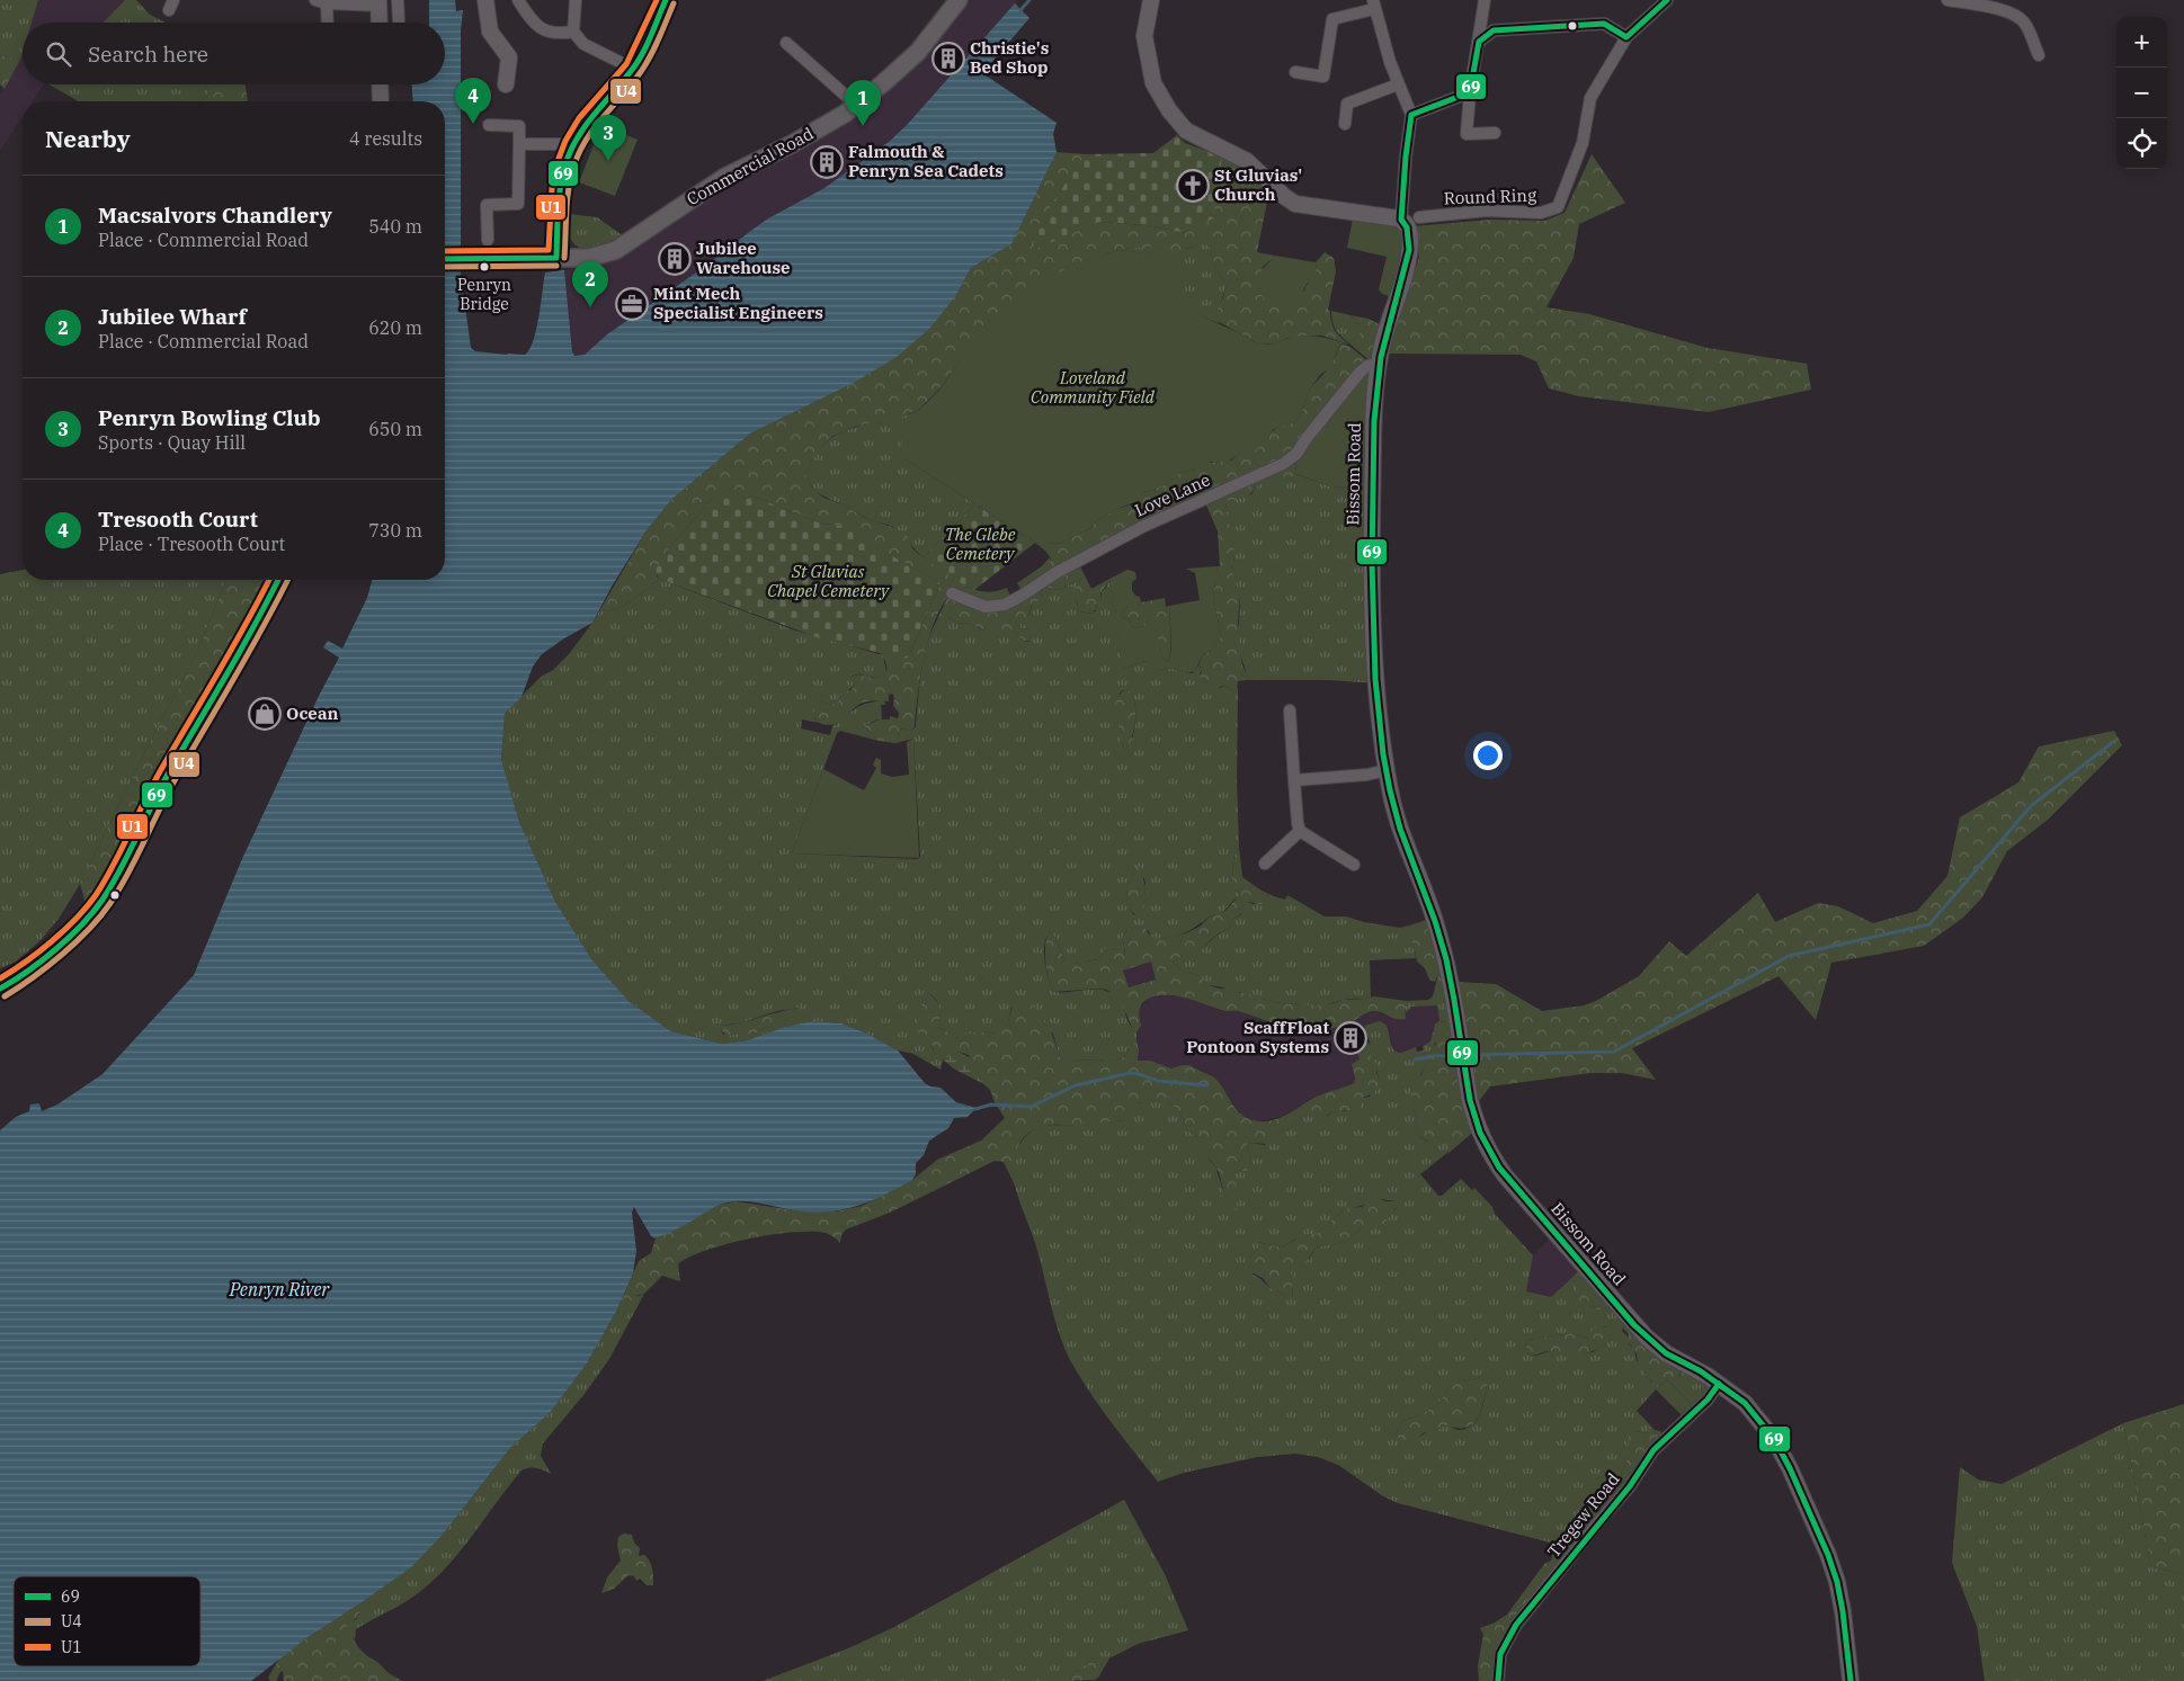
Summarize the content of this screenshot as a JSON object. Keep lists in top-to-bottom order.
{
  "streets": {
    "main road": ["Commercial Road"],
    "street": [
      "Round Ring",
      "Bissom Road",
      "Love Lane",
      "Tregew Road"
    ]
  },
  "crossings": [
    ["Bissom Road", "Love Lane"],
    ["Bissom Road", "Tregew Road"]
  ],
  "water": ["Penryn River"],
  "parks": ["Loveland Community Field", "The Glebe Cemetery", "St Gluvias Chapel Cemetery"],
  "places": {
    "building": [
      "Christie's Bed Shop",
      "Falmouth & Penryn Sea Cadets",
      "Jubilee Warehouse",
      "ScaffFloat Pontoon Systems"
    ],
    "church": ["St Gluvias' Church"],
    "other": ["Penryn Bridge"],
    "office": ["Mint Mech Specialist Engineers"],
    "shop": ["Ocean"]
  },
  "lines": ["transit line 69", "transit line U1", "transit line U4"],
  "legend": ["69", "U4", "U1"],
  "page": {
    "map_buttons": ["+", "−"],
    "search": "Search here",
    "pins": [
      "4",
      "1",
      "3",
      "2"
    ],
    "heading": ["Nearby", "4 results"],
    "list": [
      {
        "mark": "1",
        "name": "Macsalvors Chandlery",
        "note": "Place · Commercial Road",
        "value": "540 m"
      },
      {
        "mark": "2",
        "name": "Jubilee Wharf",
        "note": "Place · Commercial Road",
        "value": "620 m"
      },
      {
        "mark": "3",
        "name": "Penryn Bowling Club",
        "note": "Sports · Quay Hill",
        "value": "650 m"
      },
      {
        "mark": "4",
        "name": "Tresooth Court",
        "note": "Place · Tresooth Court",
        "value": "730 m"
      }
    ]
  }
}
